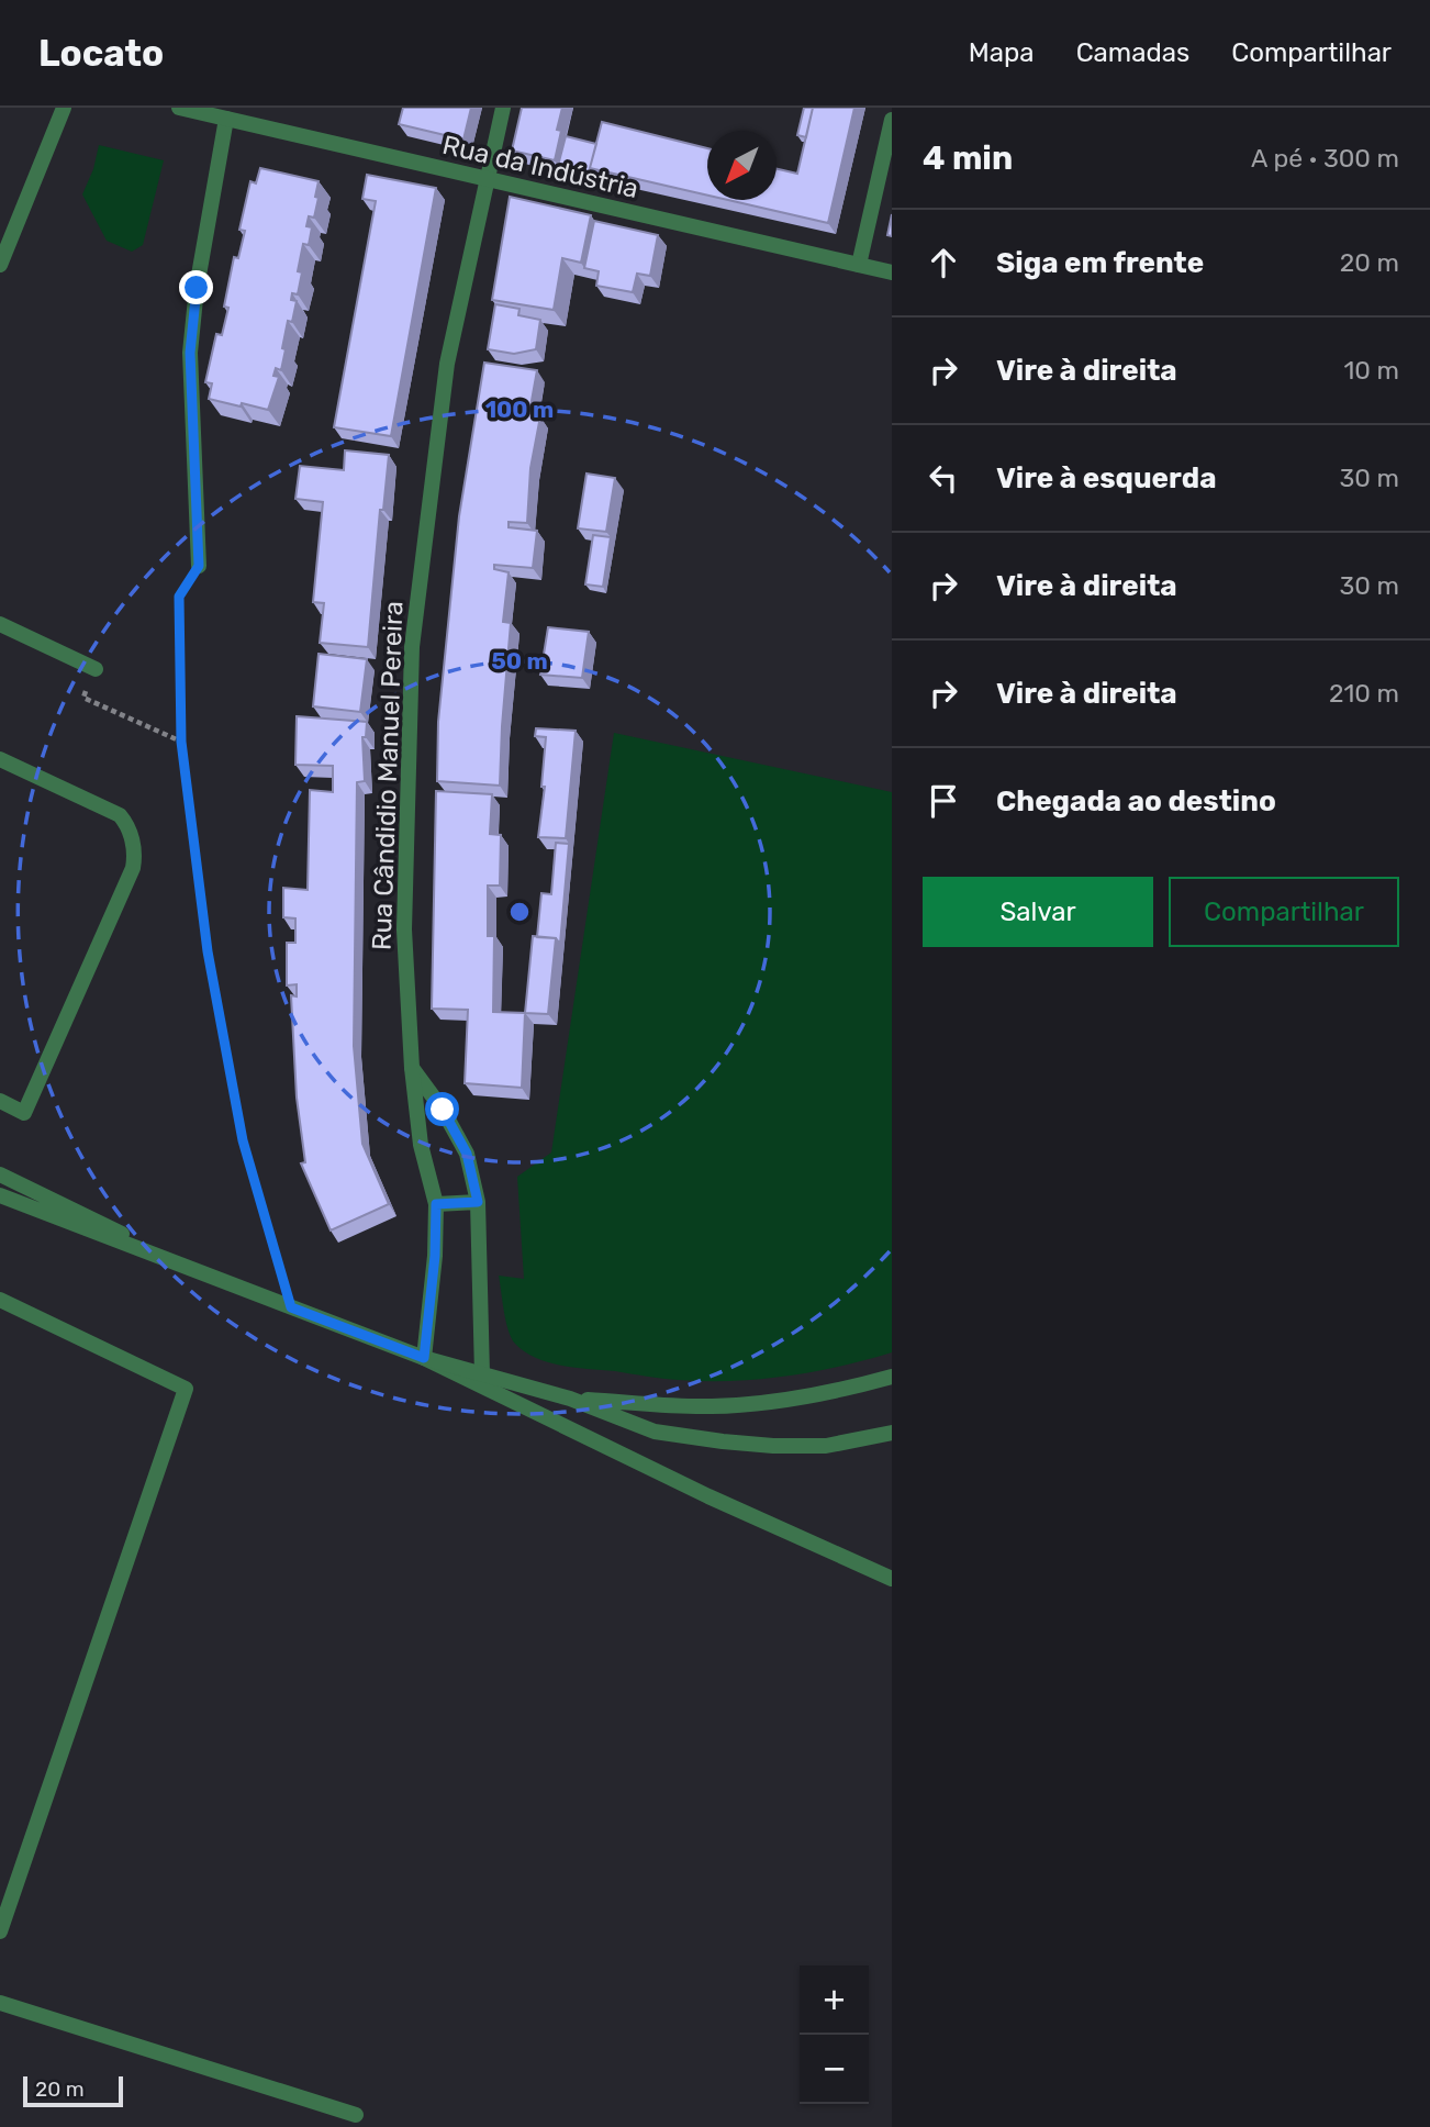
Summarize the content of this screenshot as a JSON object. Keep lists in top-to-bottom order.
{
  "streets": {
    "street": ["Rua da Indústria", "Rua Cândidio Manuel Pereira"]
  },
  "crossings": [
    ["Rua da Indústria", "Rua Cândidio Manuel Pereira"]
  ],
  "scale_bar": "20 m",
  "north": "bottom left",
  "page": {
    "header": "Locato",
    "nav": ["Mapa", "Camadas", "Compartilhar"],
    "heading": ["4 min", "A pé · 300 m"],
    "list": [
      ["Siga em frente", "20 m"],
      ["Vire à direita", "10 m"],
      ["Vire à esquerda", "30 m"],
      ["Vire à direita", "30 m"],
      ["Vire à direita", "210 m"],
      "Chegada ao destino"
    ],
    "buttons": ["Salvar", "Compartilhar"],
    "map_buttons": ["+", "−"],
    "scale": "20 m"
  },
  "rings": ["100 m", "50 m"]
}
